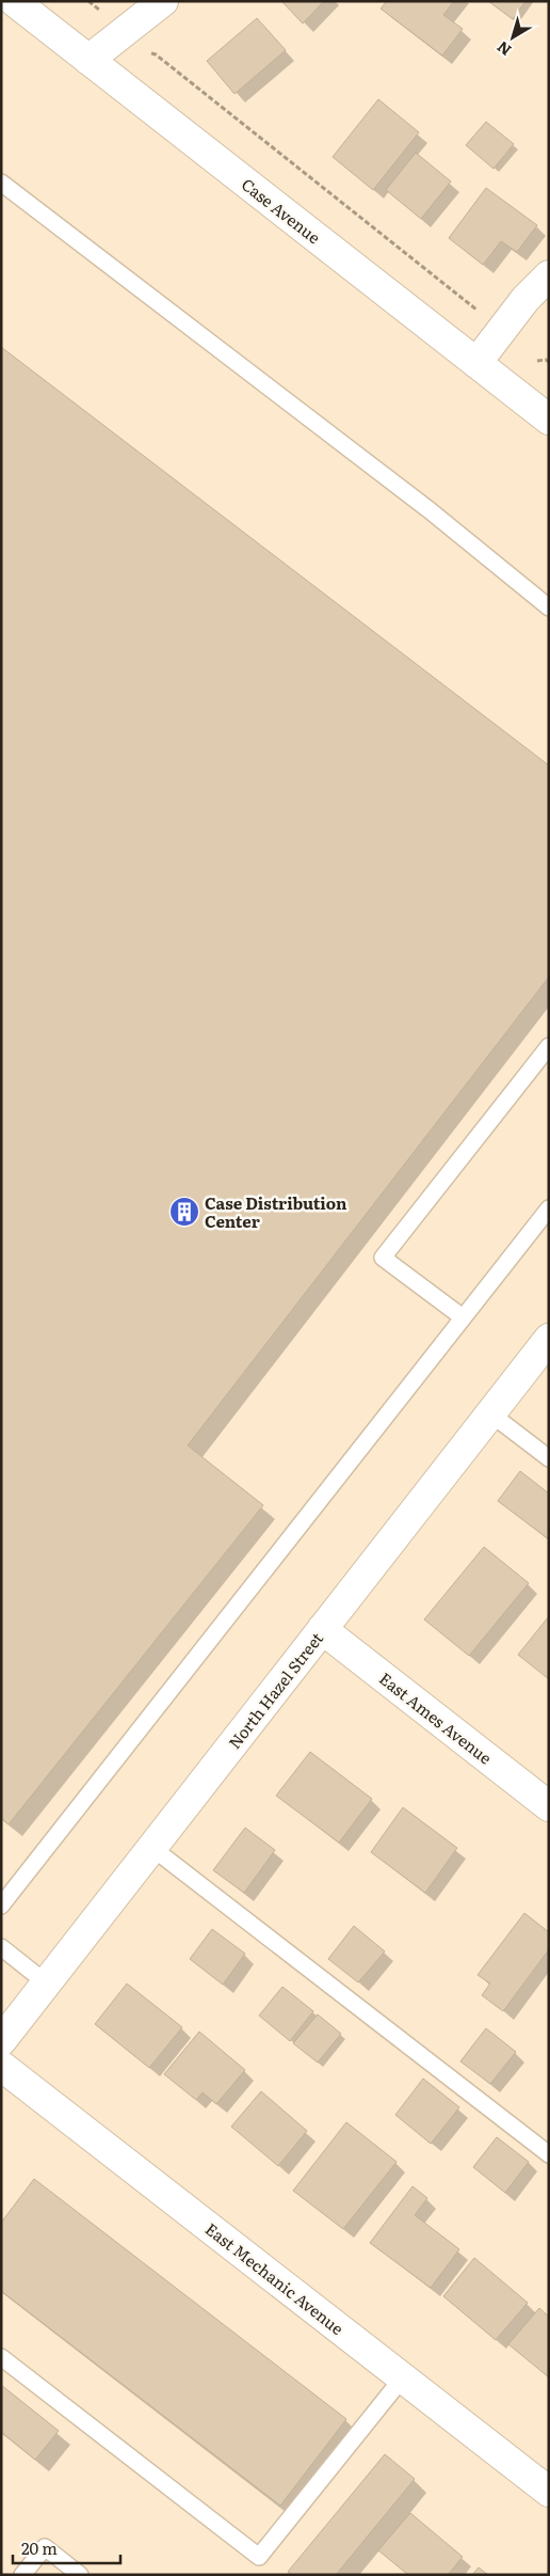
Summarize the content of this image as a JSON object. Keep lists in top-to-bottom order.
{
  "streets": {
    "street": [
      "Case Avenue",
      "North Hazel Street",
      "East Ames Avenue",
      "East Mechanic Avenue"
    ]
  },
  "crossings": [
    ["North Hazel Street", "East Ames Avenue"]
  ],
  "places": {
    "building": ["Case Distribution Center"]
  },
  "scale_bar": "20 m",
  "north": "bottom left"
}
